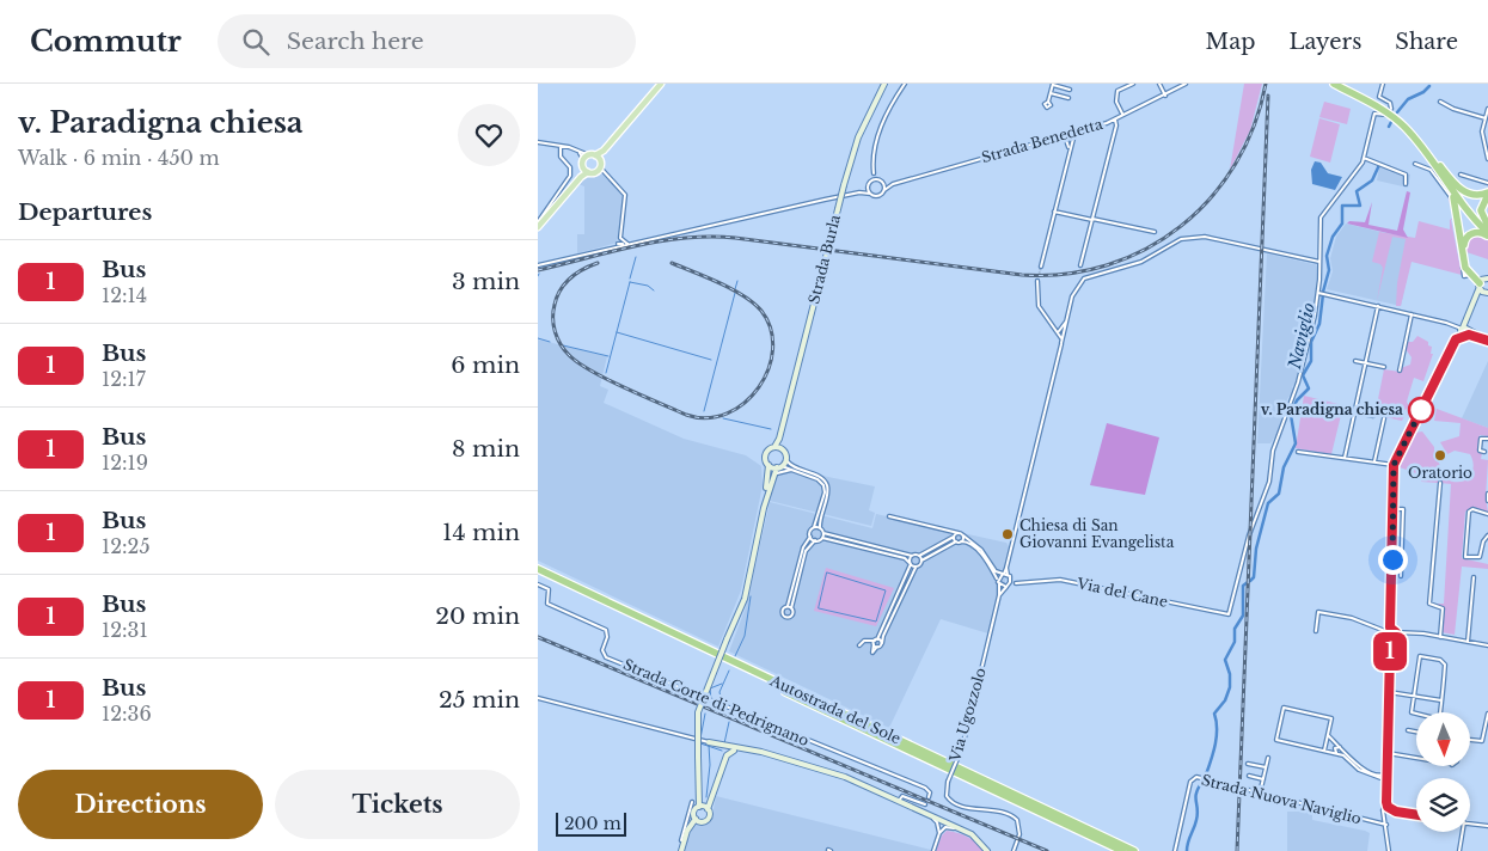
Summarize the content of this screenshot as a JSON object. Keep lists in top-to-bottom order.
{
  "streets": {
    "highway": ["Autostrada del Sole"],
    "main road": ["Strada Burla"],
    "street": [
      "Strada Benedetta",
      "Via del Cane",
      "Strada Corte di Pedrignano",
      "Via Ugozzolo",
      "Strada Nuova Naviglio"
    ]
  },
  "crossings": [
    ["Via del Cane", "Via Ugozzolo"]
  ],
  "water": ["Naviglio"],
  "places": ["v. Paradigna chiesa", "Oratorio", "Chiesa di San Giovanni Evangelista"],
  "lines": ["bus line 1"],
  "scale_bar": "200 m",
  "north": "bottom",
  "page": {
    "header": "Commutr",
    "search": "Search here",
    "nav": ["Map", "Layers", "Share"],
    "heading": [
      ["v. Paradigna chiesa", "Walk · 6 min · 450 m"],
      "Departures"
    ],
    "on_map": "1",
    "list": [
      {
        "mark": "1",
        "name": "Bus",
        "note": "12:14",
        "value": "3 min"
      },
      {
        "mark": "1",
        "name": "Bus",
        "note": "12:17",
        "value": "6 min"
      },
      {
        "mark": "1",
        "name": "Bus",
        "note": "12:19",
        "value": "8 min"
      },
      {
        "mark": "1",
        "name": "Bus",
        "note": "12:25",
        "value": "14 min"
      },
      {
        "mark": "1",
        "name": "Bus",
        "note": "12:31",
        "value": "20 min"
      },
      {
        "mark": "1",
        "name": "Bus",
        "note": "12:36",
        "value": "25 min"
      }
    ],
    "buttons": ["Directions", "Tickets"],
    "scale": "200 m"
  }
}
